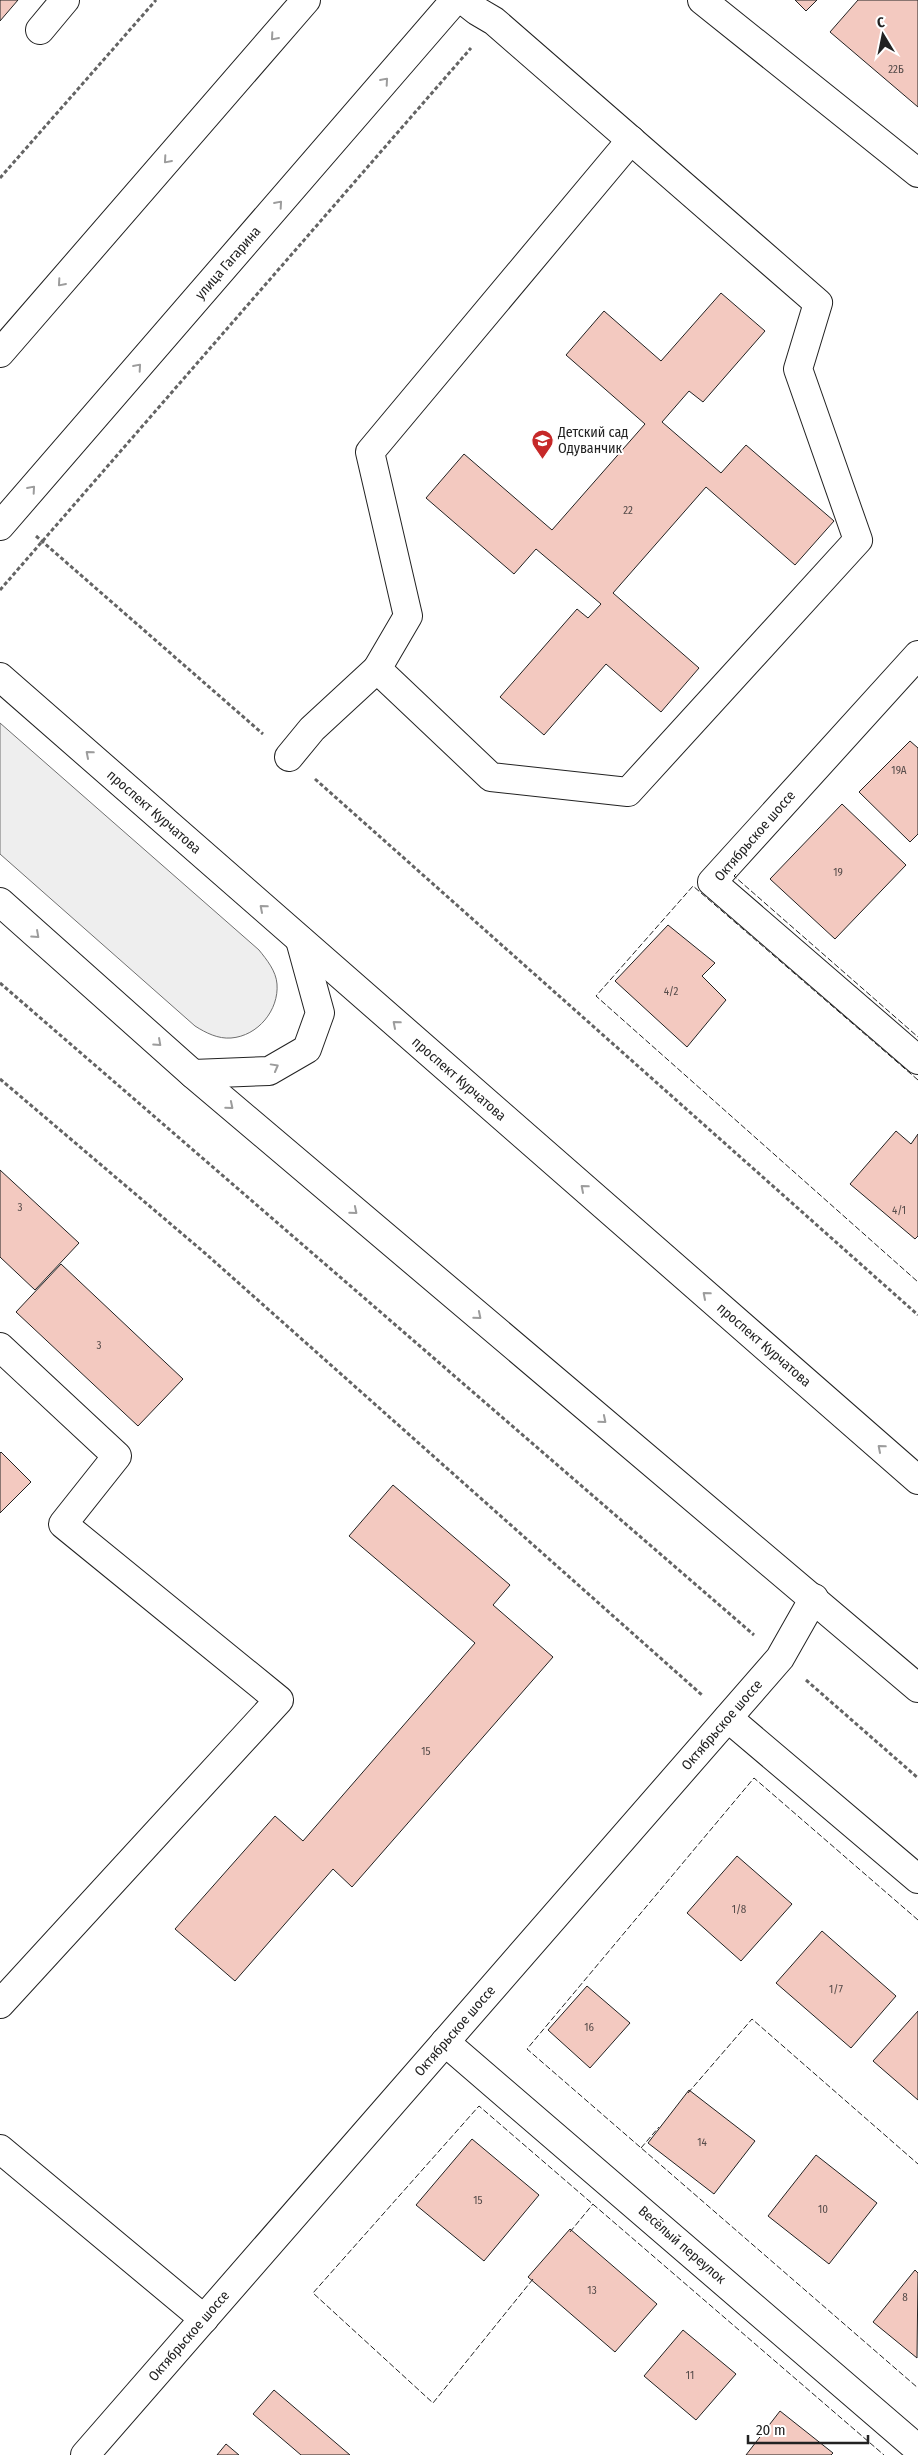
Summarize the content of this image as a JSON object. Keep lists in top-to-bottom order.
{
  "streets": {
    "street": [
      "улица Гагарина",
      "проспект Курчатова",
      "Октябрьское шоссе",
      "Весёлый переулок"
    ]
  },
  "crossings": [
    ["Октябрьское шоссе", "Весёлый переулок"]
  ],
  "places": {
    "school or university": ["Детский сад Одуванчик"]
  },
  "house_numbers": [
    "22Б",
    "22",
    "19А",
    "19",
    "4/2",
    "3",
    "4/1",
    "3",
    "15",
    "1/8",
    "1/7",
    "16",
    "14",
    "15",
    "10",
    "13",
    "8",
    "11"
  ],
  "scale_bar": "20 m",
  "north": "top"
}
